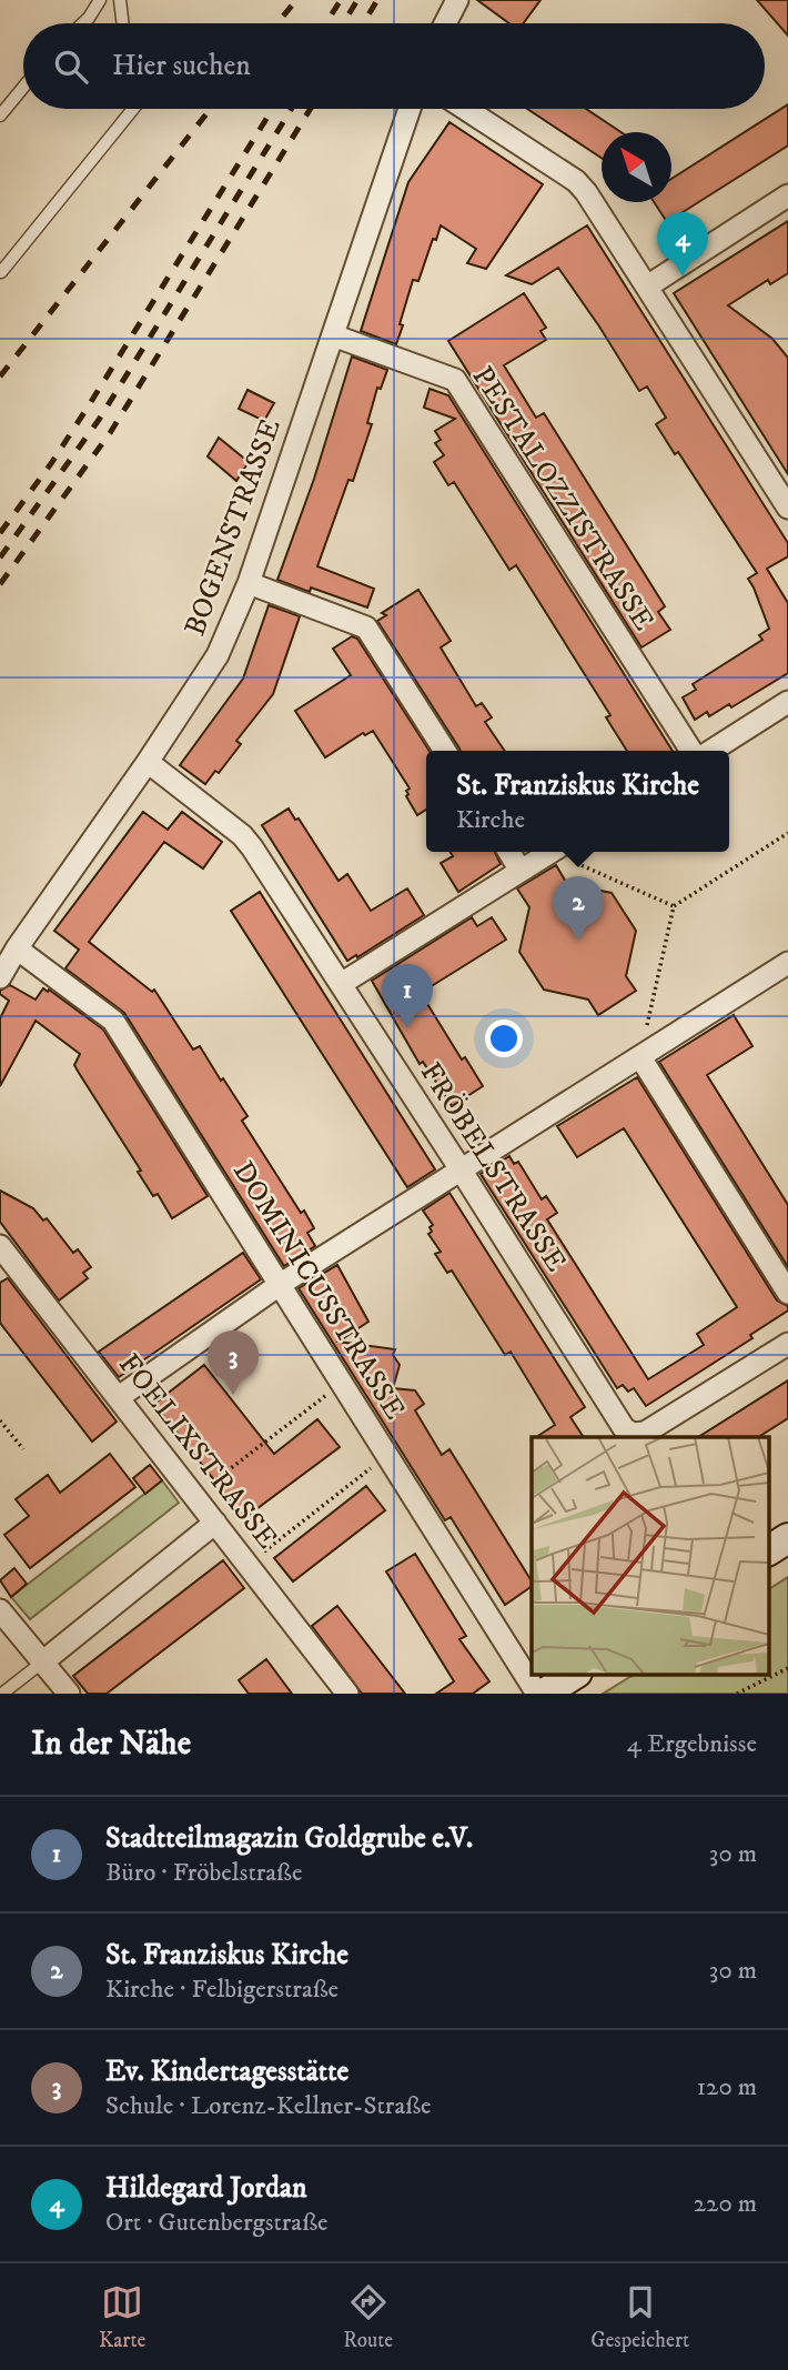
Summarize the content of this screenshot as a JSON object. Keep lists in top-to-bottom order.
{
  "streets": {
    "street": [
      "PESTALOZZISTRASSE",
      "BOGENSTRASSE",
      "FRÖBELSTRASSE",
      "DOMINICUSSTRASSE",
      "FOELIXSTRASSE"
    ]
  },
  "crossings": [
    ["PESTALOZZISTRASSE", "BOGENSTRASSE"],
    ["BOGENSTRASSE", "FRÖBELSTRASSE"],
    ["BOGENSTRASSE", "DOMINICUSSTRASSE"]
  ],
  "north": "top left",
  "page": {
    "search": "Hier suchen",
    "pins": [
      "4",
      "2",
      "1",
      "3"
    ],
    "popup": ["St. Franziskus Kirche", "Kirche"],
    "heading": ["In der Nähe", "4 Ergebnisse"],
    "list": [
      {
        "mark": "1",
        "name": "Stadtteilmagazin Goldgrube e.V.",
        "note": "Büro · Fröbelstraße",
        "value": "30 m"
      },
      {
        "mark": "2",
        "name": "St. Franziskus Kirche",
        "note": "Kirche · Felbigerstraße",
        "value": "30 m"
      },
      {
        "mark": "3",
        "name": "Ev. Kindertagesstätte",
        "note": "Schule · Lorenz-Kellner-Straße",
        "value": "120 m"
      },
      {
        "mark": "4",
        "name": "Hildegard Jordan",
        "note": "Ort · Gutenbergstraße",
        "value": "220 m"
      }
    ],
    "nav": ["Karte", "Route", "Gespeichert"]
  }
}
